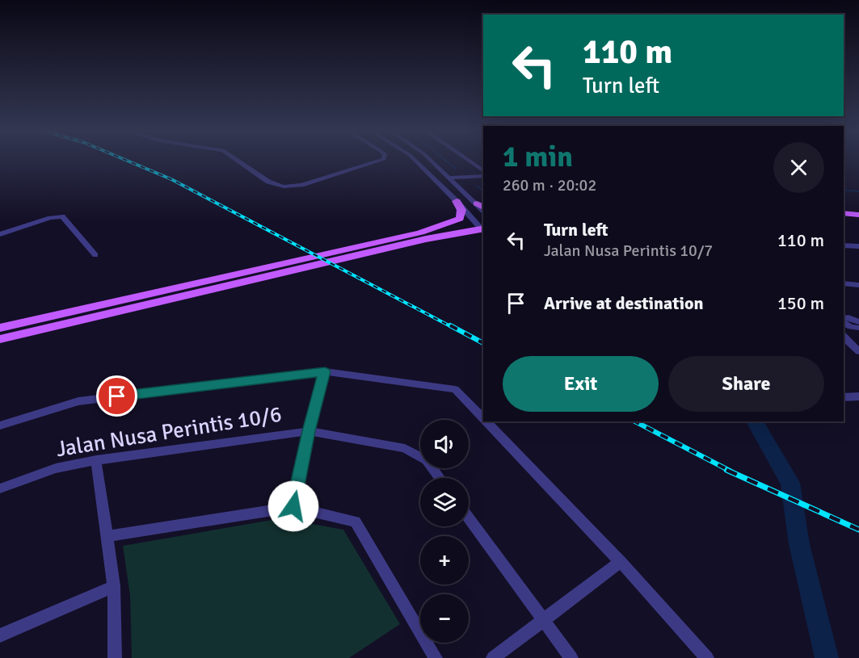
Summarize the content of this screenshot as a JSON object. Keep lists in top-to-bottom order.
{
  "streets": {
    "street": ["Jalan Nusa Perintis 10/6"]
  },
  "page": {
    "turn": ["110 m", "Turn left"],
    "heading": ["1 min", "260 m · 20:02"],
    "list": [
      {
        "name": "Turn left",
        "note": "Jalan Nusa Perintis 10/7",
        "value": "110 m"
      },
      {
        "name": "Arrive at destination",
        "value": "150 m"
      }
    ],
    "buttons": ["Exit", "Share"],
    "map_buttons": ["+", "−"]
  }
}
